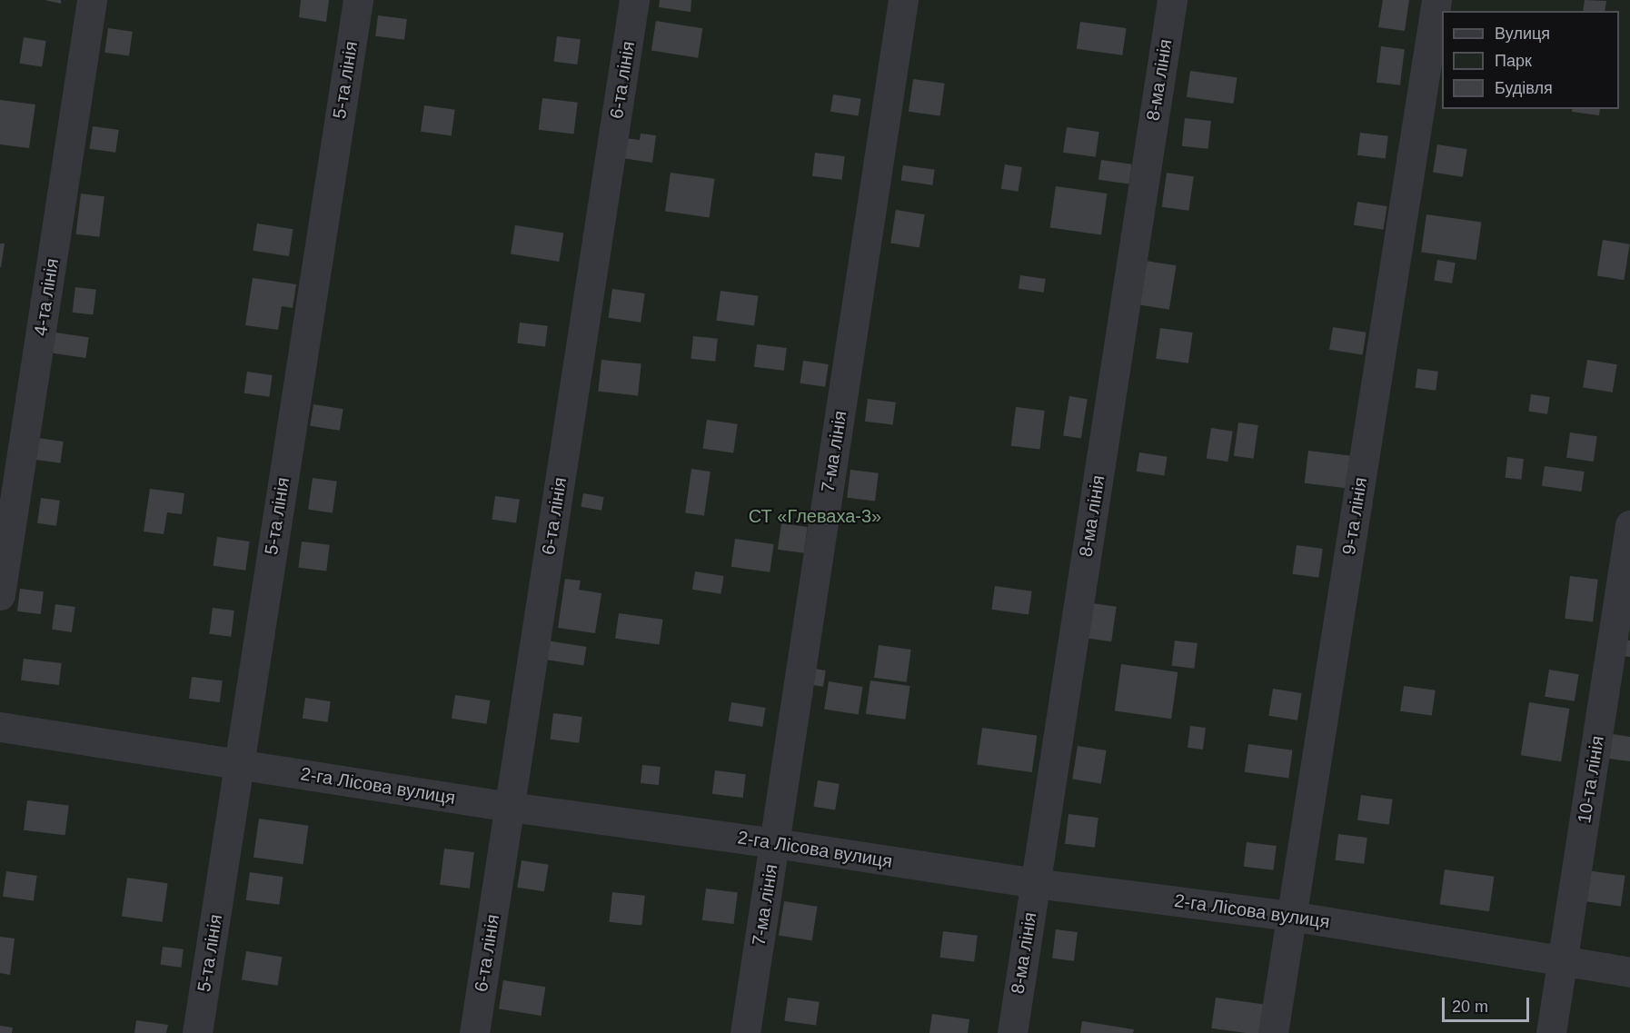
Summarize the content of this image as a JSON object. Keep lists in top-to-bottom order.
{
  "streets": {
    "street": [
      "5-та лінія",
      "6-та лінія",
      "8-ма лінія",
      "4-та лінія",
      "7-ма лінія",
      "9-та лінія",
      "10-та лінія",
      "2-га Лісова вулиця"
    ]
  },
  "crossings": [
    ["5-та лінія", "2-га Лісова вулиця"],
    ["6-та лінія", "2-га Лісова вулиця"],
    ["8-ма лінія", "2-га Лісова вулиця"],
    ["7-ма лінія", "2-га Лісова вулиця"],
    ["9-та лінія", "2-га Лісова вулиця"],
    ["10-та лінія", "2-га Лісова вулиця"]
  ],
  "parks": ["СТ «Глеваха-3»"],
  "legend": ["Вулиця", "Парк", "Будівля"],
  "scale_bar": "20 m"
}
